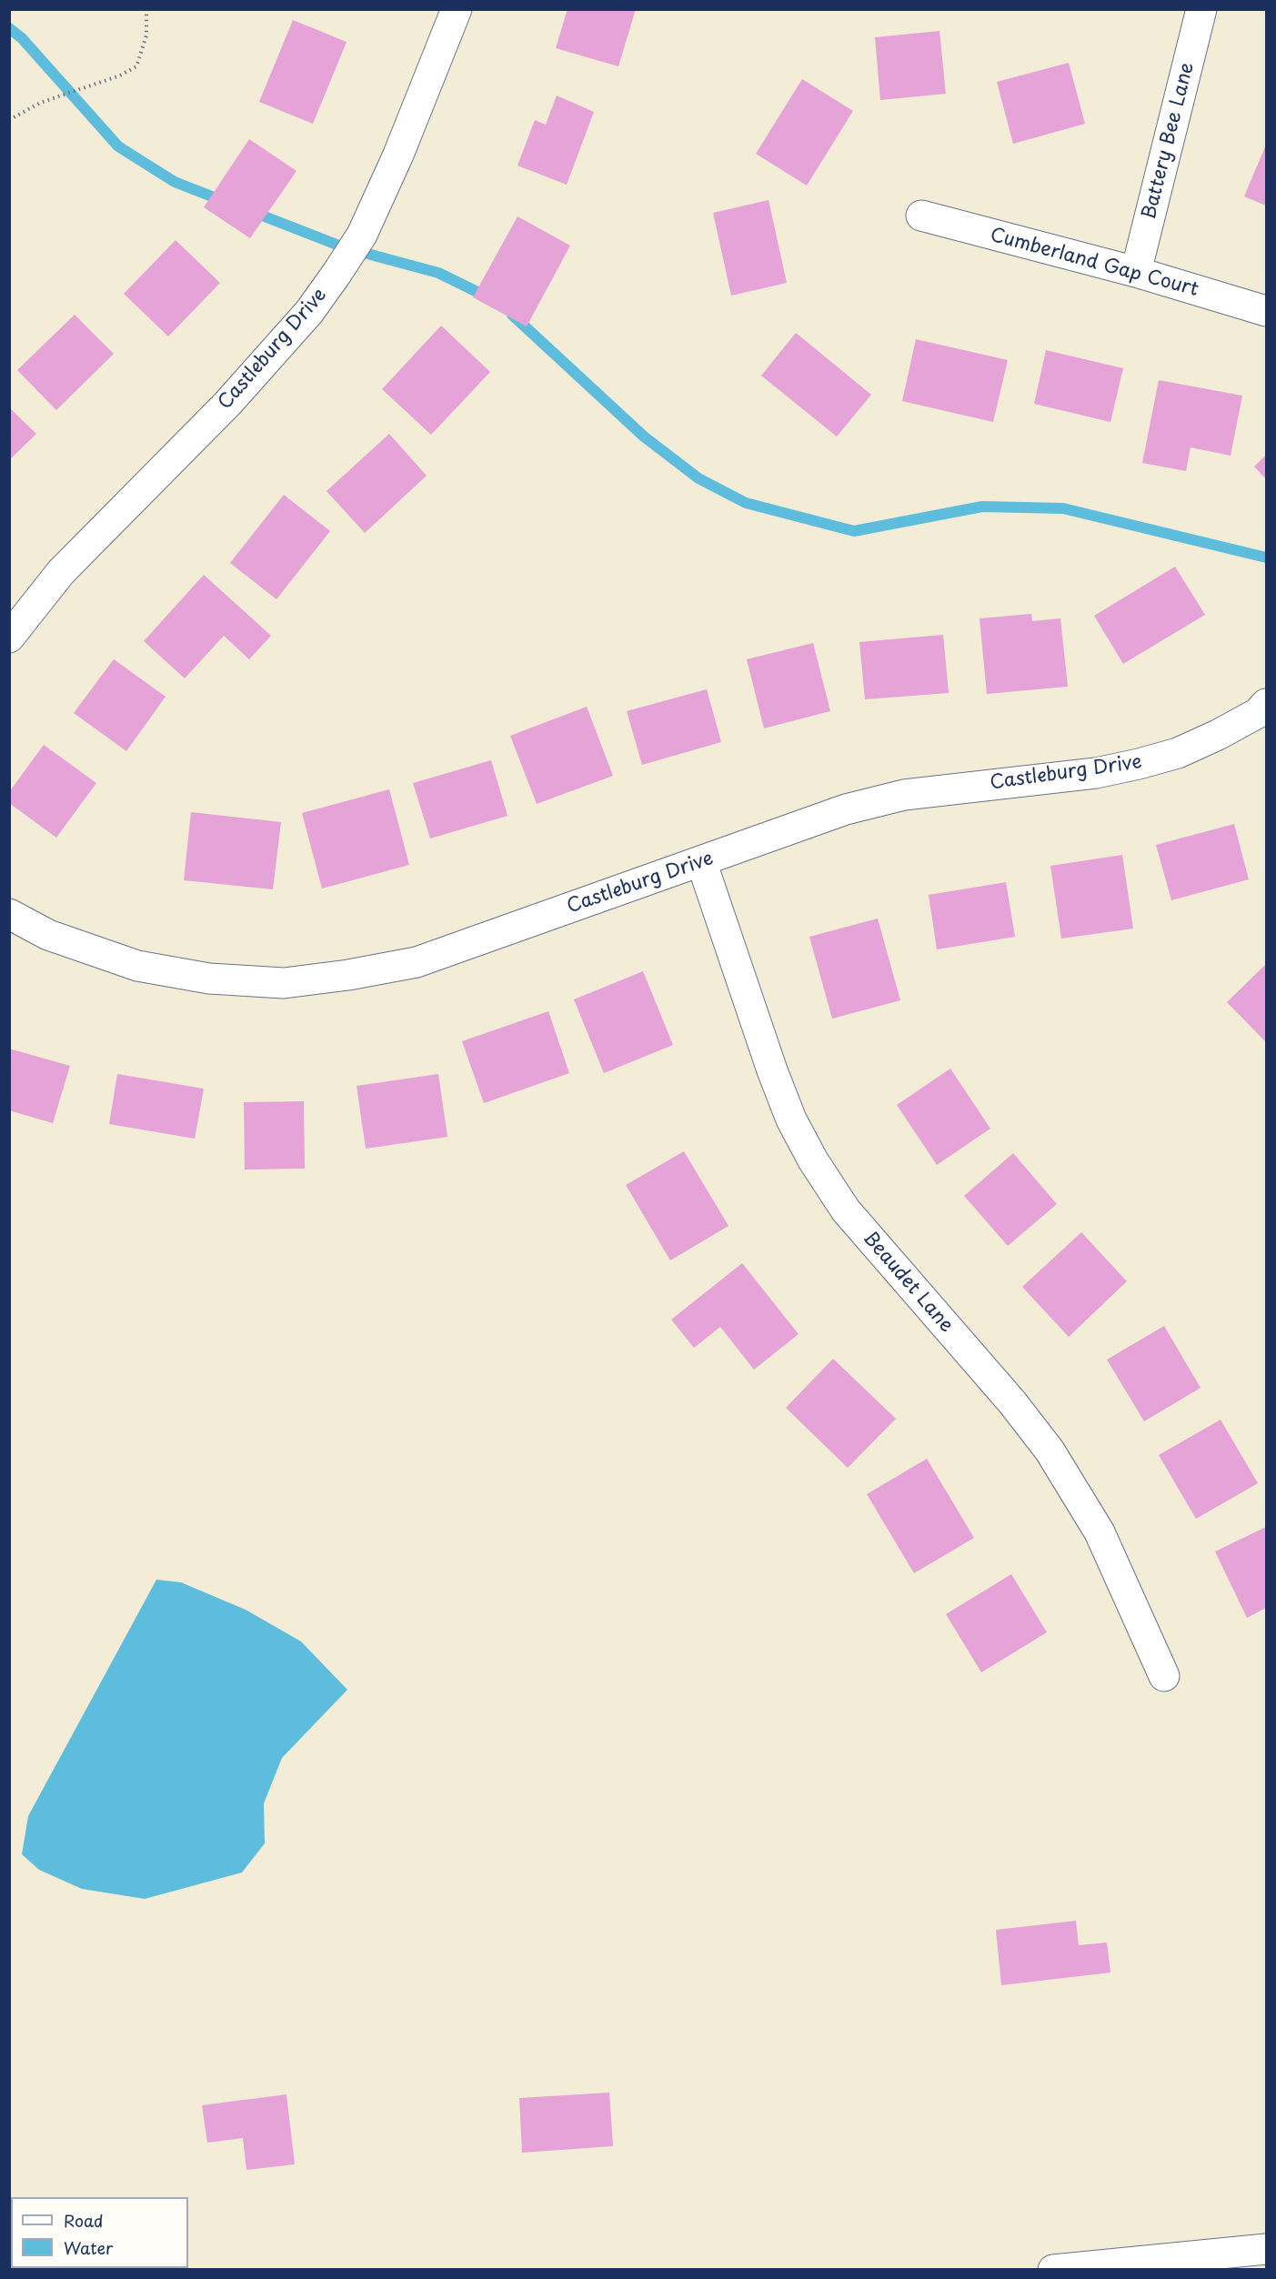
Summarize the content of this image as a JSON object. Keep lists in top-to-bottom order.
{
  "streets": {
    "street": [
      "Battery Bee Lane",
      "Cumberland Gap Court",
      "Castleburg Drive",
      "Beaudet Lane"
    ]
  },
  "crossings": [
    ["Battery Bee Lane", "Cumberland Gap Court"],
    ["Castleburg Drive", "Beaudet Lane"]
  ],
  "legend": ["Road", "Water"]
}
